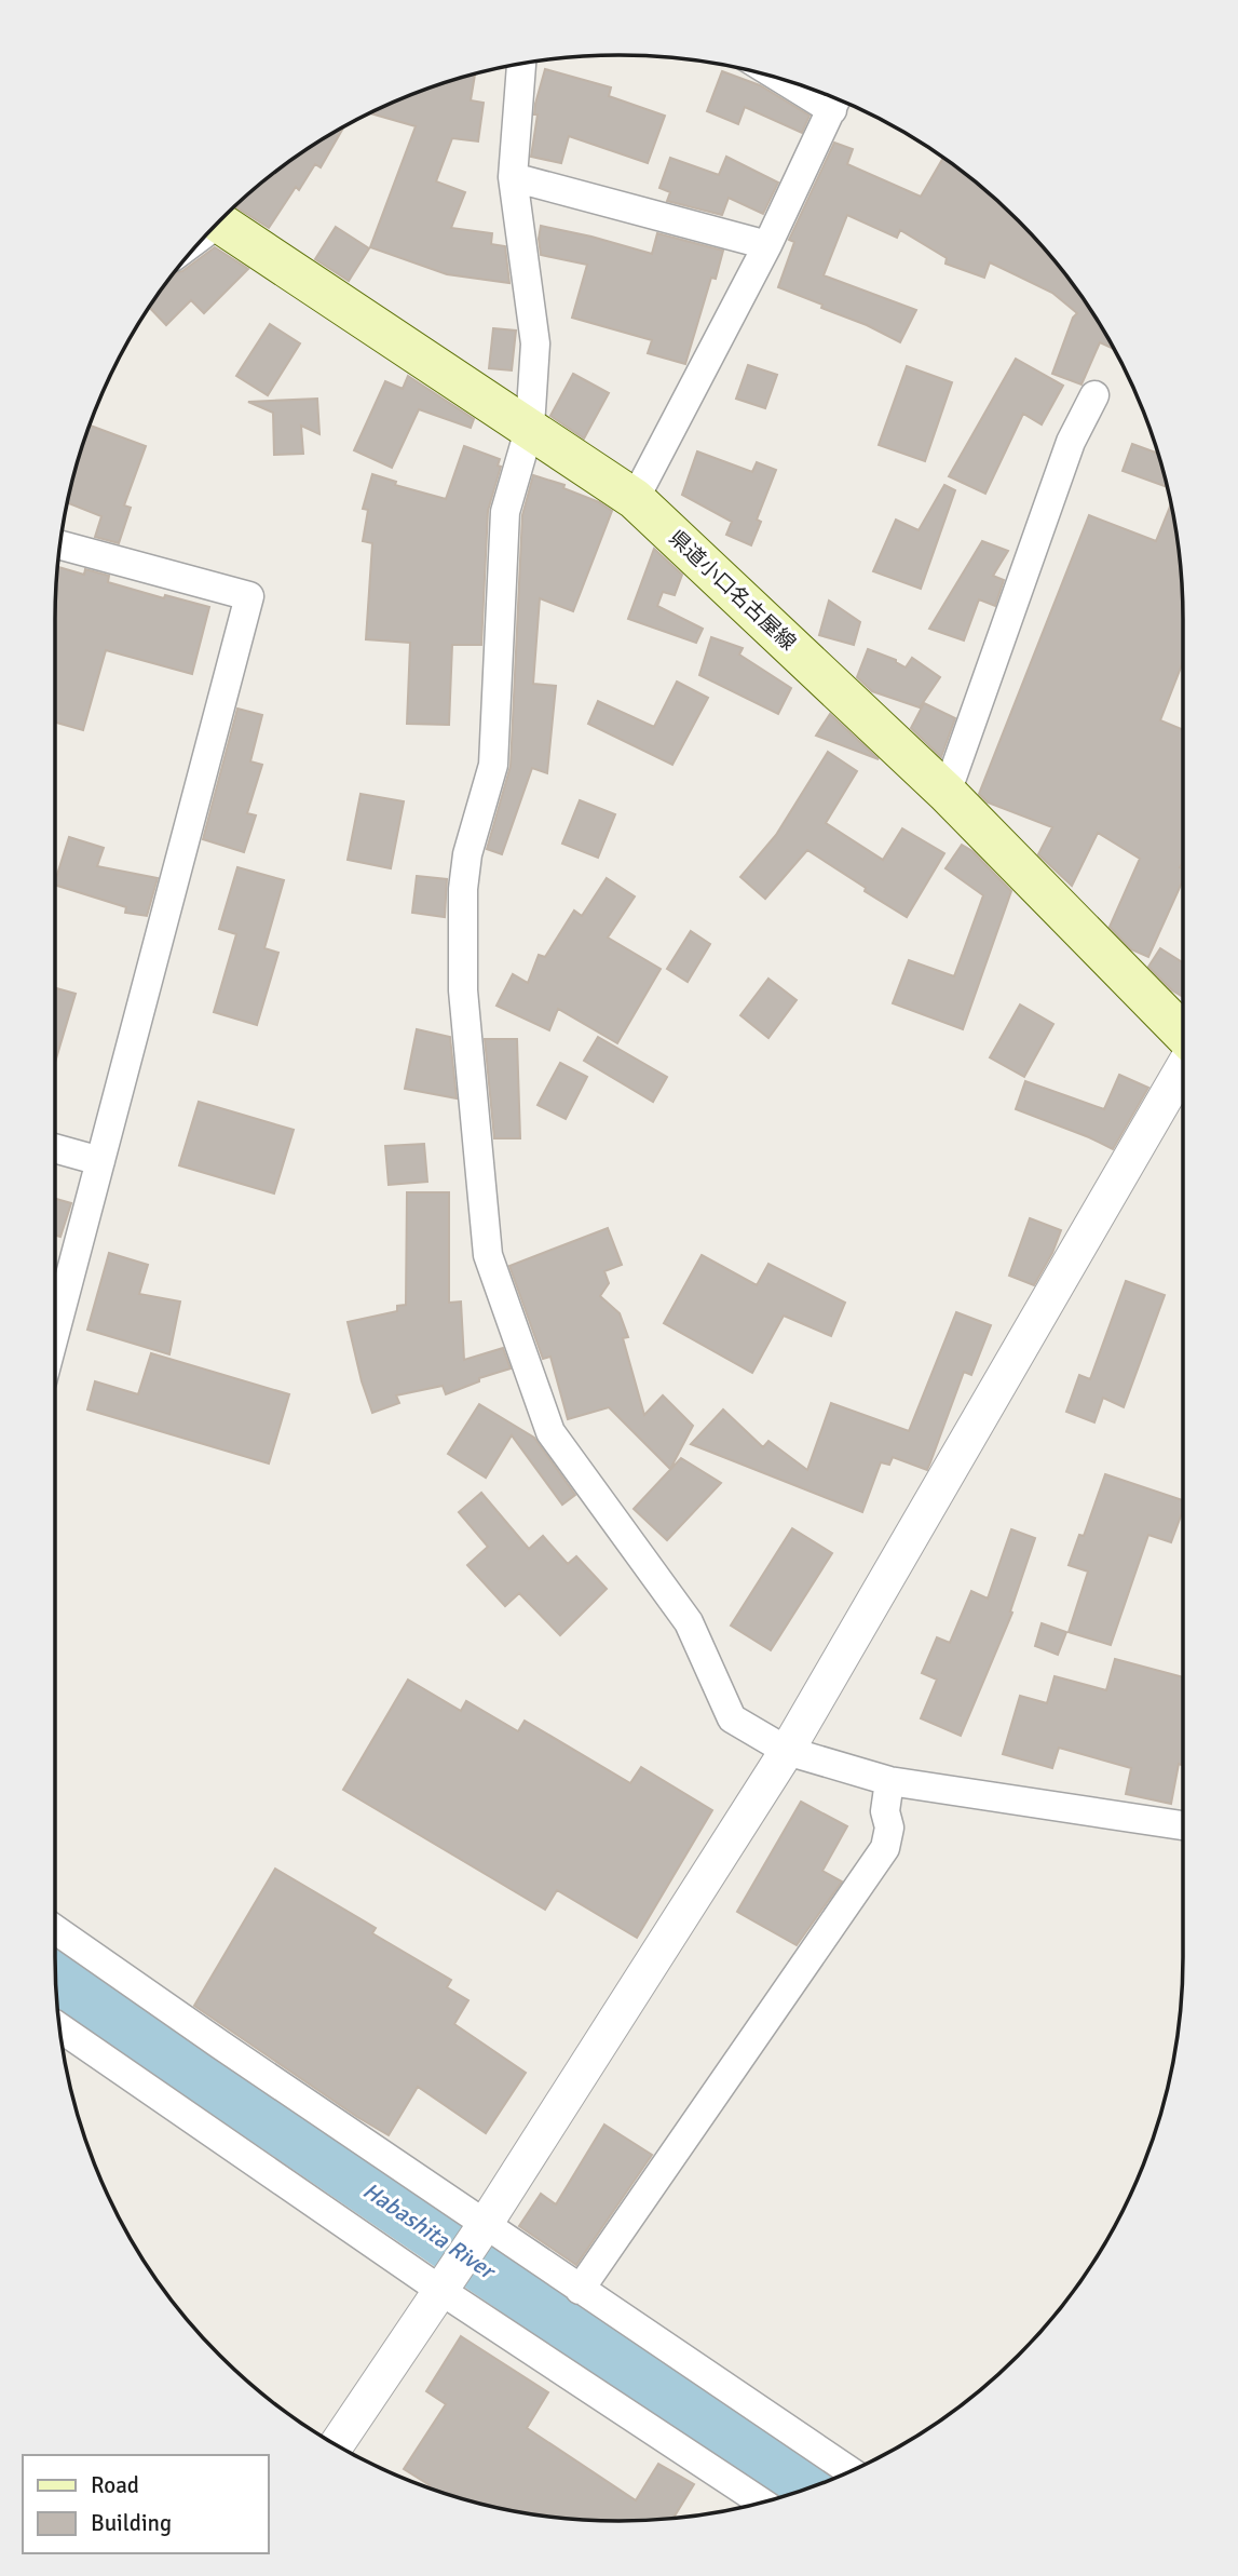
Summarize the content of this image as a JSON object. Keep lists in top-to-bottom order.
{
  "streets": {
    "main road": ["県道小口名古屋線"]
  },
  "water": ["Habashita River"],
  "legend": ["Road", "Building"]
}
